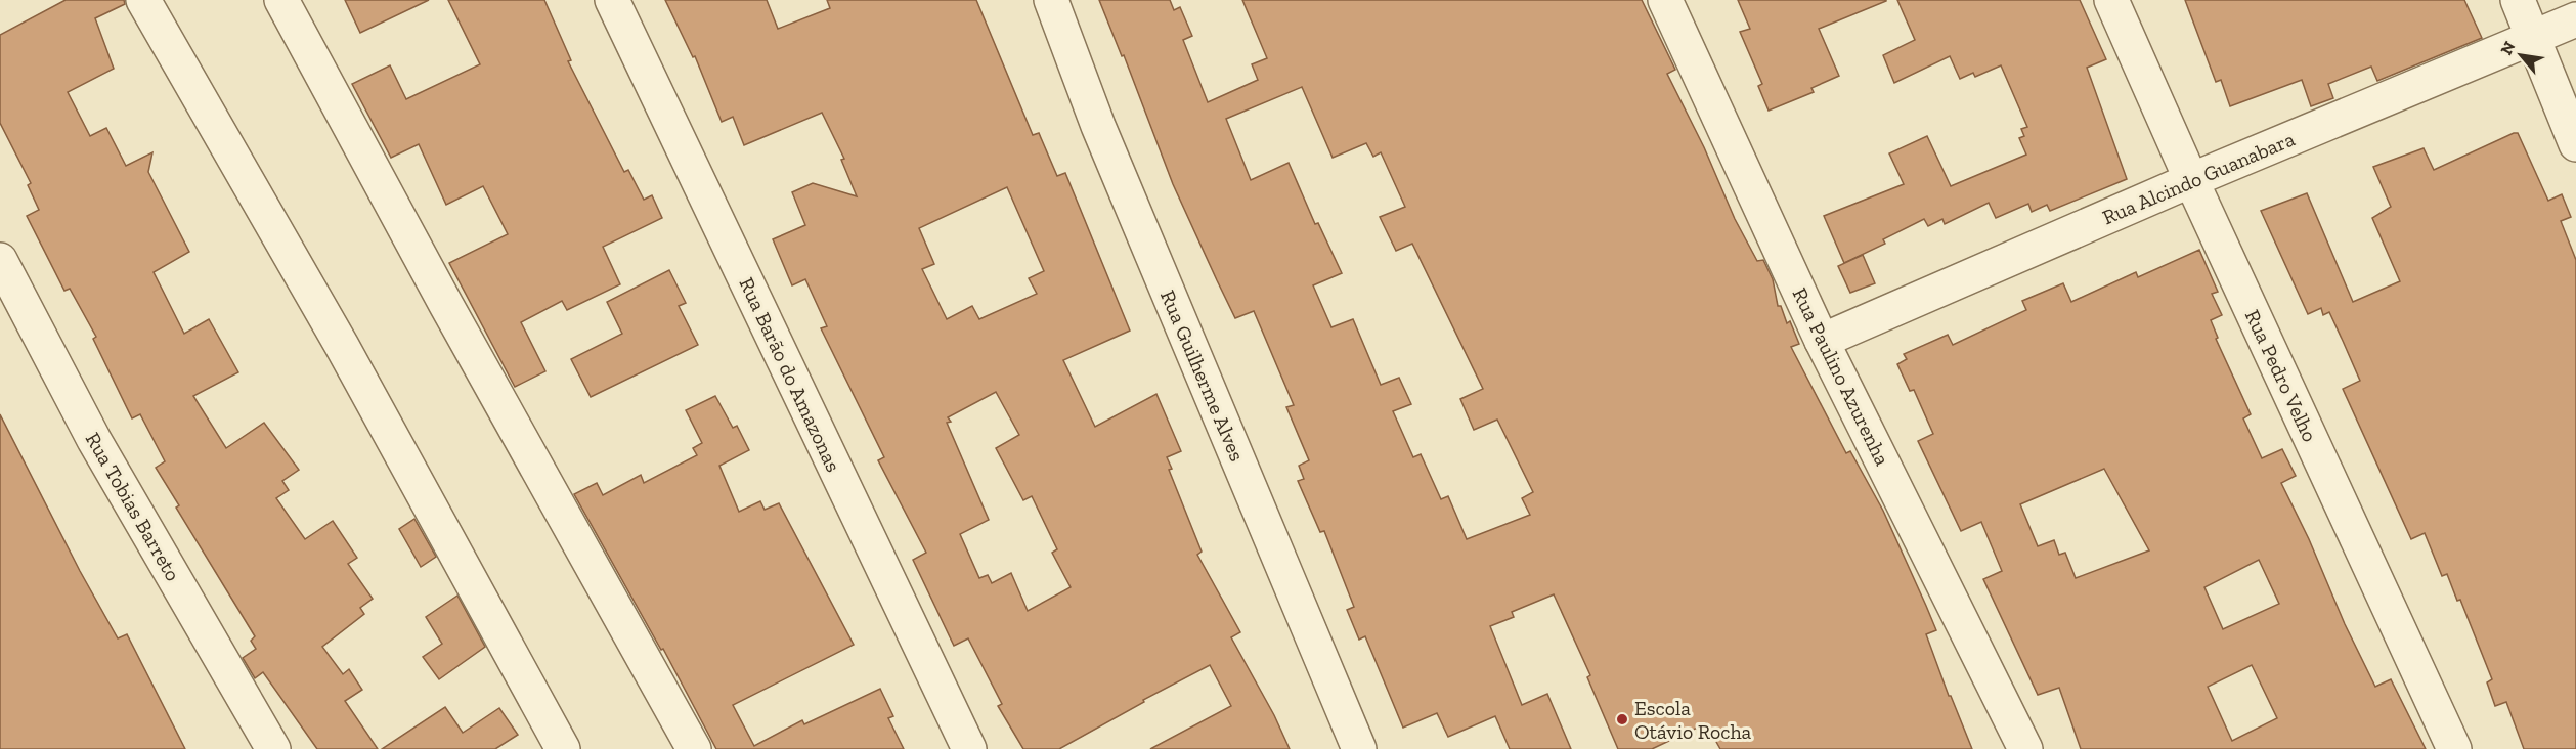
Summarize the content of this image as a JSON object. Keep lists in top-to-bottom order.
{
  "streets": {
    "street": [
      "Rua Alcindo Guanabara",
      "Rua Barão do Amazonas",
      "Rua Guilherme Alves",
      "Rua Pedro Velho",
      "Rua Paulino Azurenha",
      "Rua Tobias Barreto"
    ]
  },
  "crossings": [
    ["Rua Alcindo Guanabara", "Rua Pedro Velho"],
    ["Rua Alcindo Guanabara", "Rua Paulino Azurenha"]
  ],
  "places": ["Escola Otávio Rocha"],
  "north": "top left"
}
